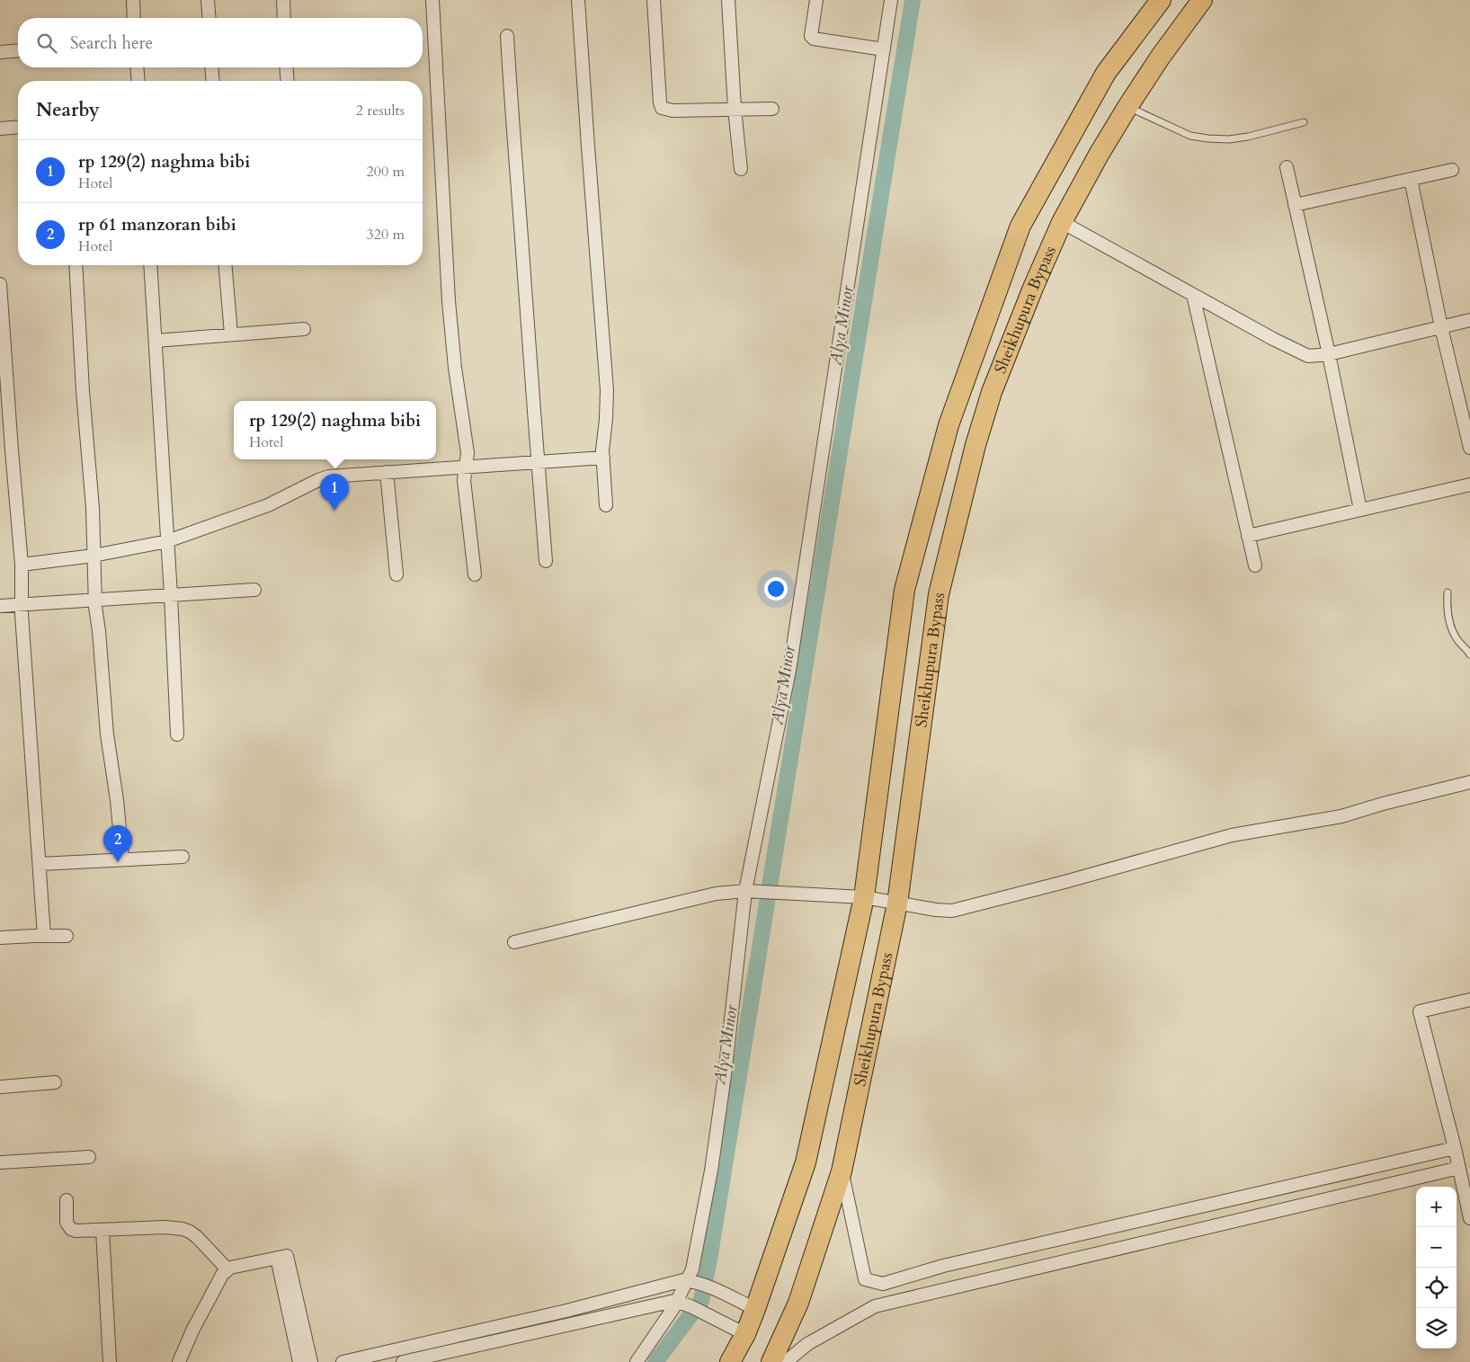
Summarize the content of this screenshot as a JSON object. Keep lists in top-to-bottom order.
{
  "streets": {
    "highway": ["Sheikhupura Bypass"]
  },
  "water": ["Alya Minor"],
  "page": {
    "search": "Search here",
    "heading": ["Nearby", "2 results"],
    "list": [
      {
        "mark": "1",
        "name": "rp 129(2) naghma bibi",
        "note": "Hotel",
        "value": "200 m"
      },
      {
        "mark": "2",
        "name": "rp 61 manzoran bibi",
        "note": "Hotel",
        "value": "320 m"
      }
    ],
    "popup": ["rp 129(2) naghma bibi", "Hotel"],
    "pins": ["1", "2"],
    "map_buttons": ["+", "−"]
  }
}
